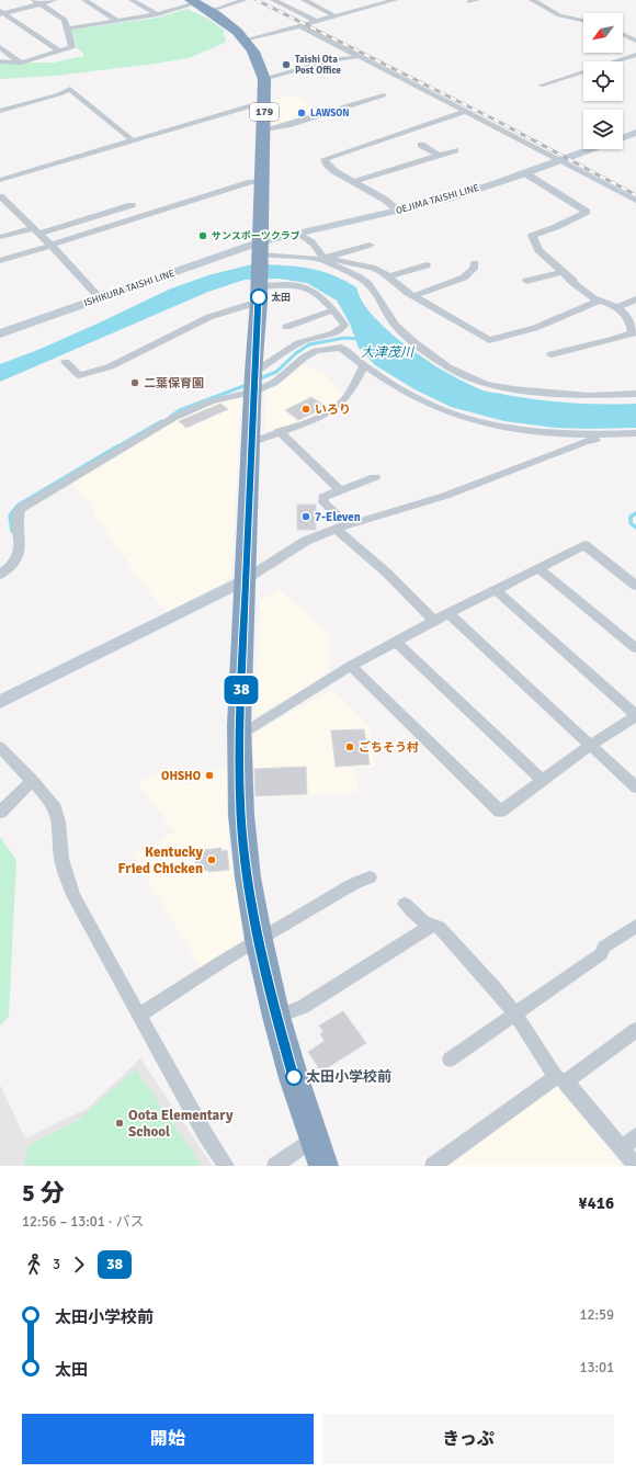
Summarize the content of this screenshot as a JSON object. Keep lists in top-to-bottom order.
{
  "streets": {
    "highway": ["179"],
    "main road": ["OEJIMA TAISHI LINE", "ISHIKURA TAISHI LINE"]
  },
  "crossings": [
    ["179", "OEJIMA TAISHI LINE"],
    ["179", "ISHIKURA TAISHI LINE"],
    ["OEJIMA TAISHI LINE", "ISHIKURA TAISHI LINE"]
  ],
  "water": ["大津茂川"],
  "places": [
    "Taishi Ota Post Office",
    "LAWSON",
    "サンスポーツクラブ",
    "太田",
    "二葉保育園",
    "いろり",
    "7-Eleven",
    "ごちそう村",
    "OHSHO",
    "Kentucky Fried Chicken",
    "太田小学校前",
    "Oota Elementary School"
  ],
  "lines": ["bus line 38"],
  "north": "bottom left",
  "page": {
    "on_map": "38",
    "heading": ["5 分", "12:56 – 13:01 · バス", "¥416"],
    "legs": ["3", "38"],
    "list": [
      {
        "name": "太田小学校前",
        "value": "12:59"
      },
      {
        "name": "太田",
        "value": "13:01"
      }
    ],
    "buttons": ["開始", "きっぷ"]
  }
}
